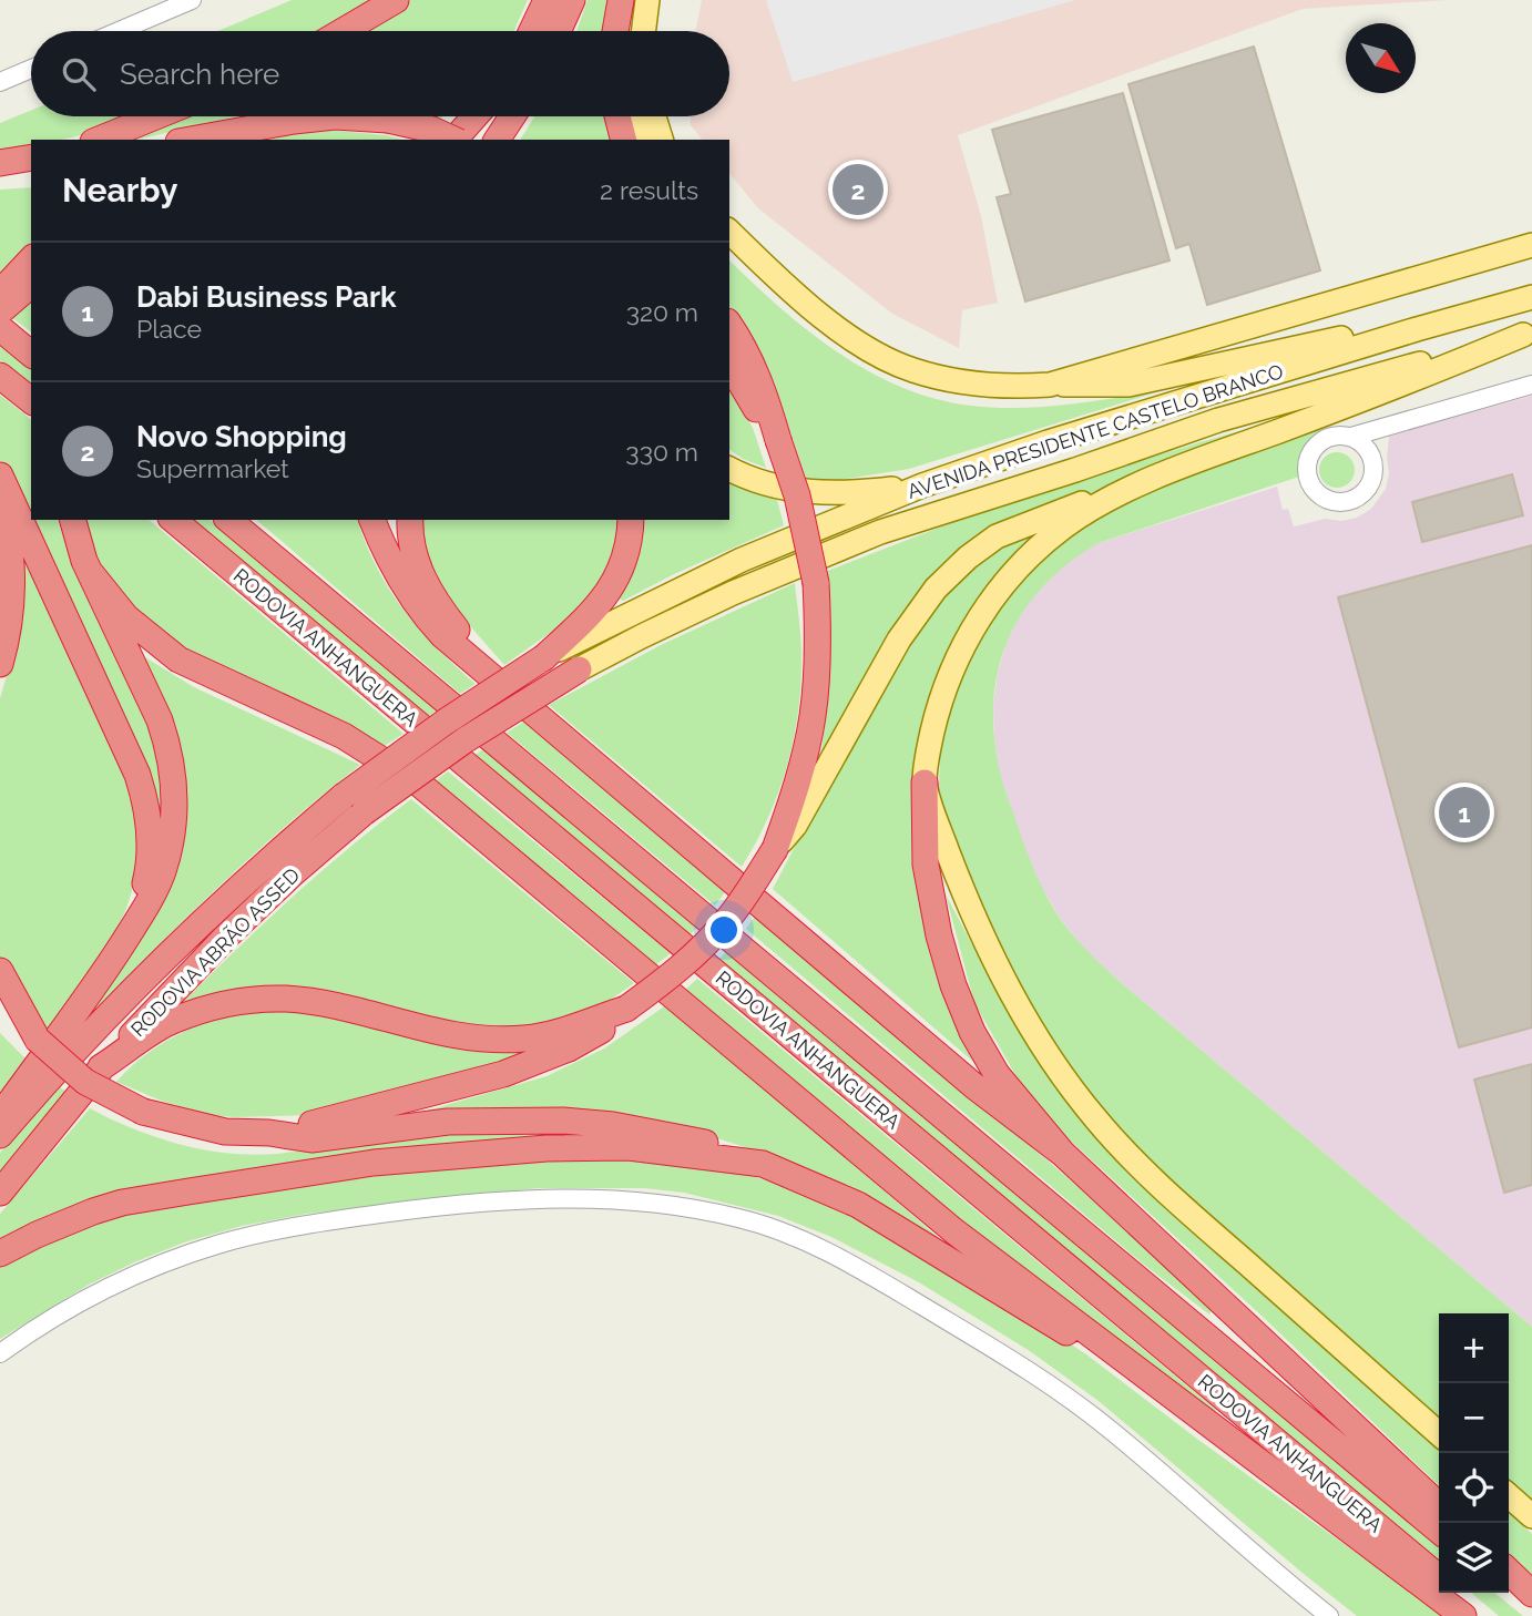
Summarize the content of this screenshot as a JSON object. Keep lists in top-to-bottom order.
{
  "streets": {
    "highway": ["RODOVIA ANHANGUERA", "RODOVIA ABRÃO ASSED"],
    "main road": ["AVENIDA PRESIDENTE CASTELO BRANCO"]
  },
  "crossings": [
    ["AVENIDA PRESIDENTE CASTELO BRANCO", "RODOVIA ABRÃO ASSED"]
  ],
  "north": "bottom right",
  "page": {
    "search": "Search here",
    "heading": ["Nearby", "2 results"],
    "pins": ["2", "1"],
    "list": [
      {
        "mark": "1",
        "name": "Dabi Business Park",
        "note": "Place",
        "value": "320 m"
      },
      {
        "mark": "2",
        "name": "Novo Shopping",
        "note": "Supermarket",
        "value": "330 m"
      }
    ],
    "map_buttons": ["+", "−"]
  }
}
